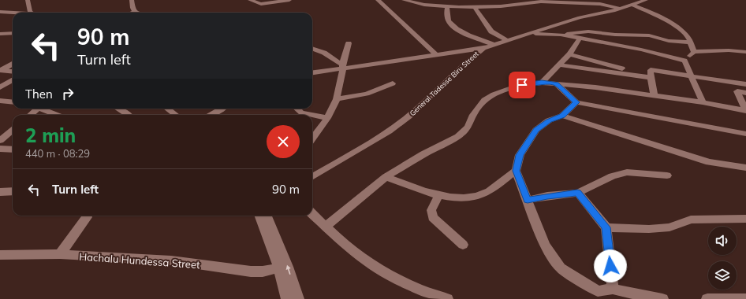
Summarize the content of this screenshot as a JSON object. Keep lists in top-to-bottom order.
{
  "streets": {
    "street": ["General Tadesse Biru Street", "Hachalu Hundessa Street"]
  },
  "page": {
    "turn": ["90 m", "Turn left"],
    "then": "Then",
    "heading": ["2 min", "440 m · 08:29"],
    "list": [
      {
        "name": "Turn left",
        "value": "90 m"
      }
    ]
  }
}
